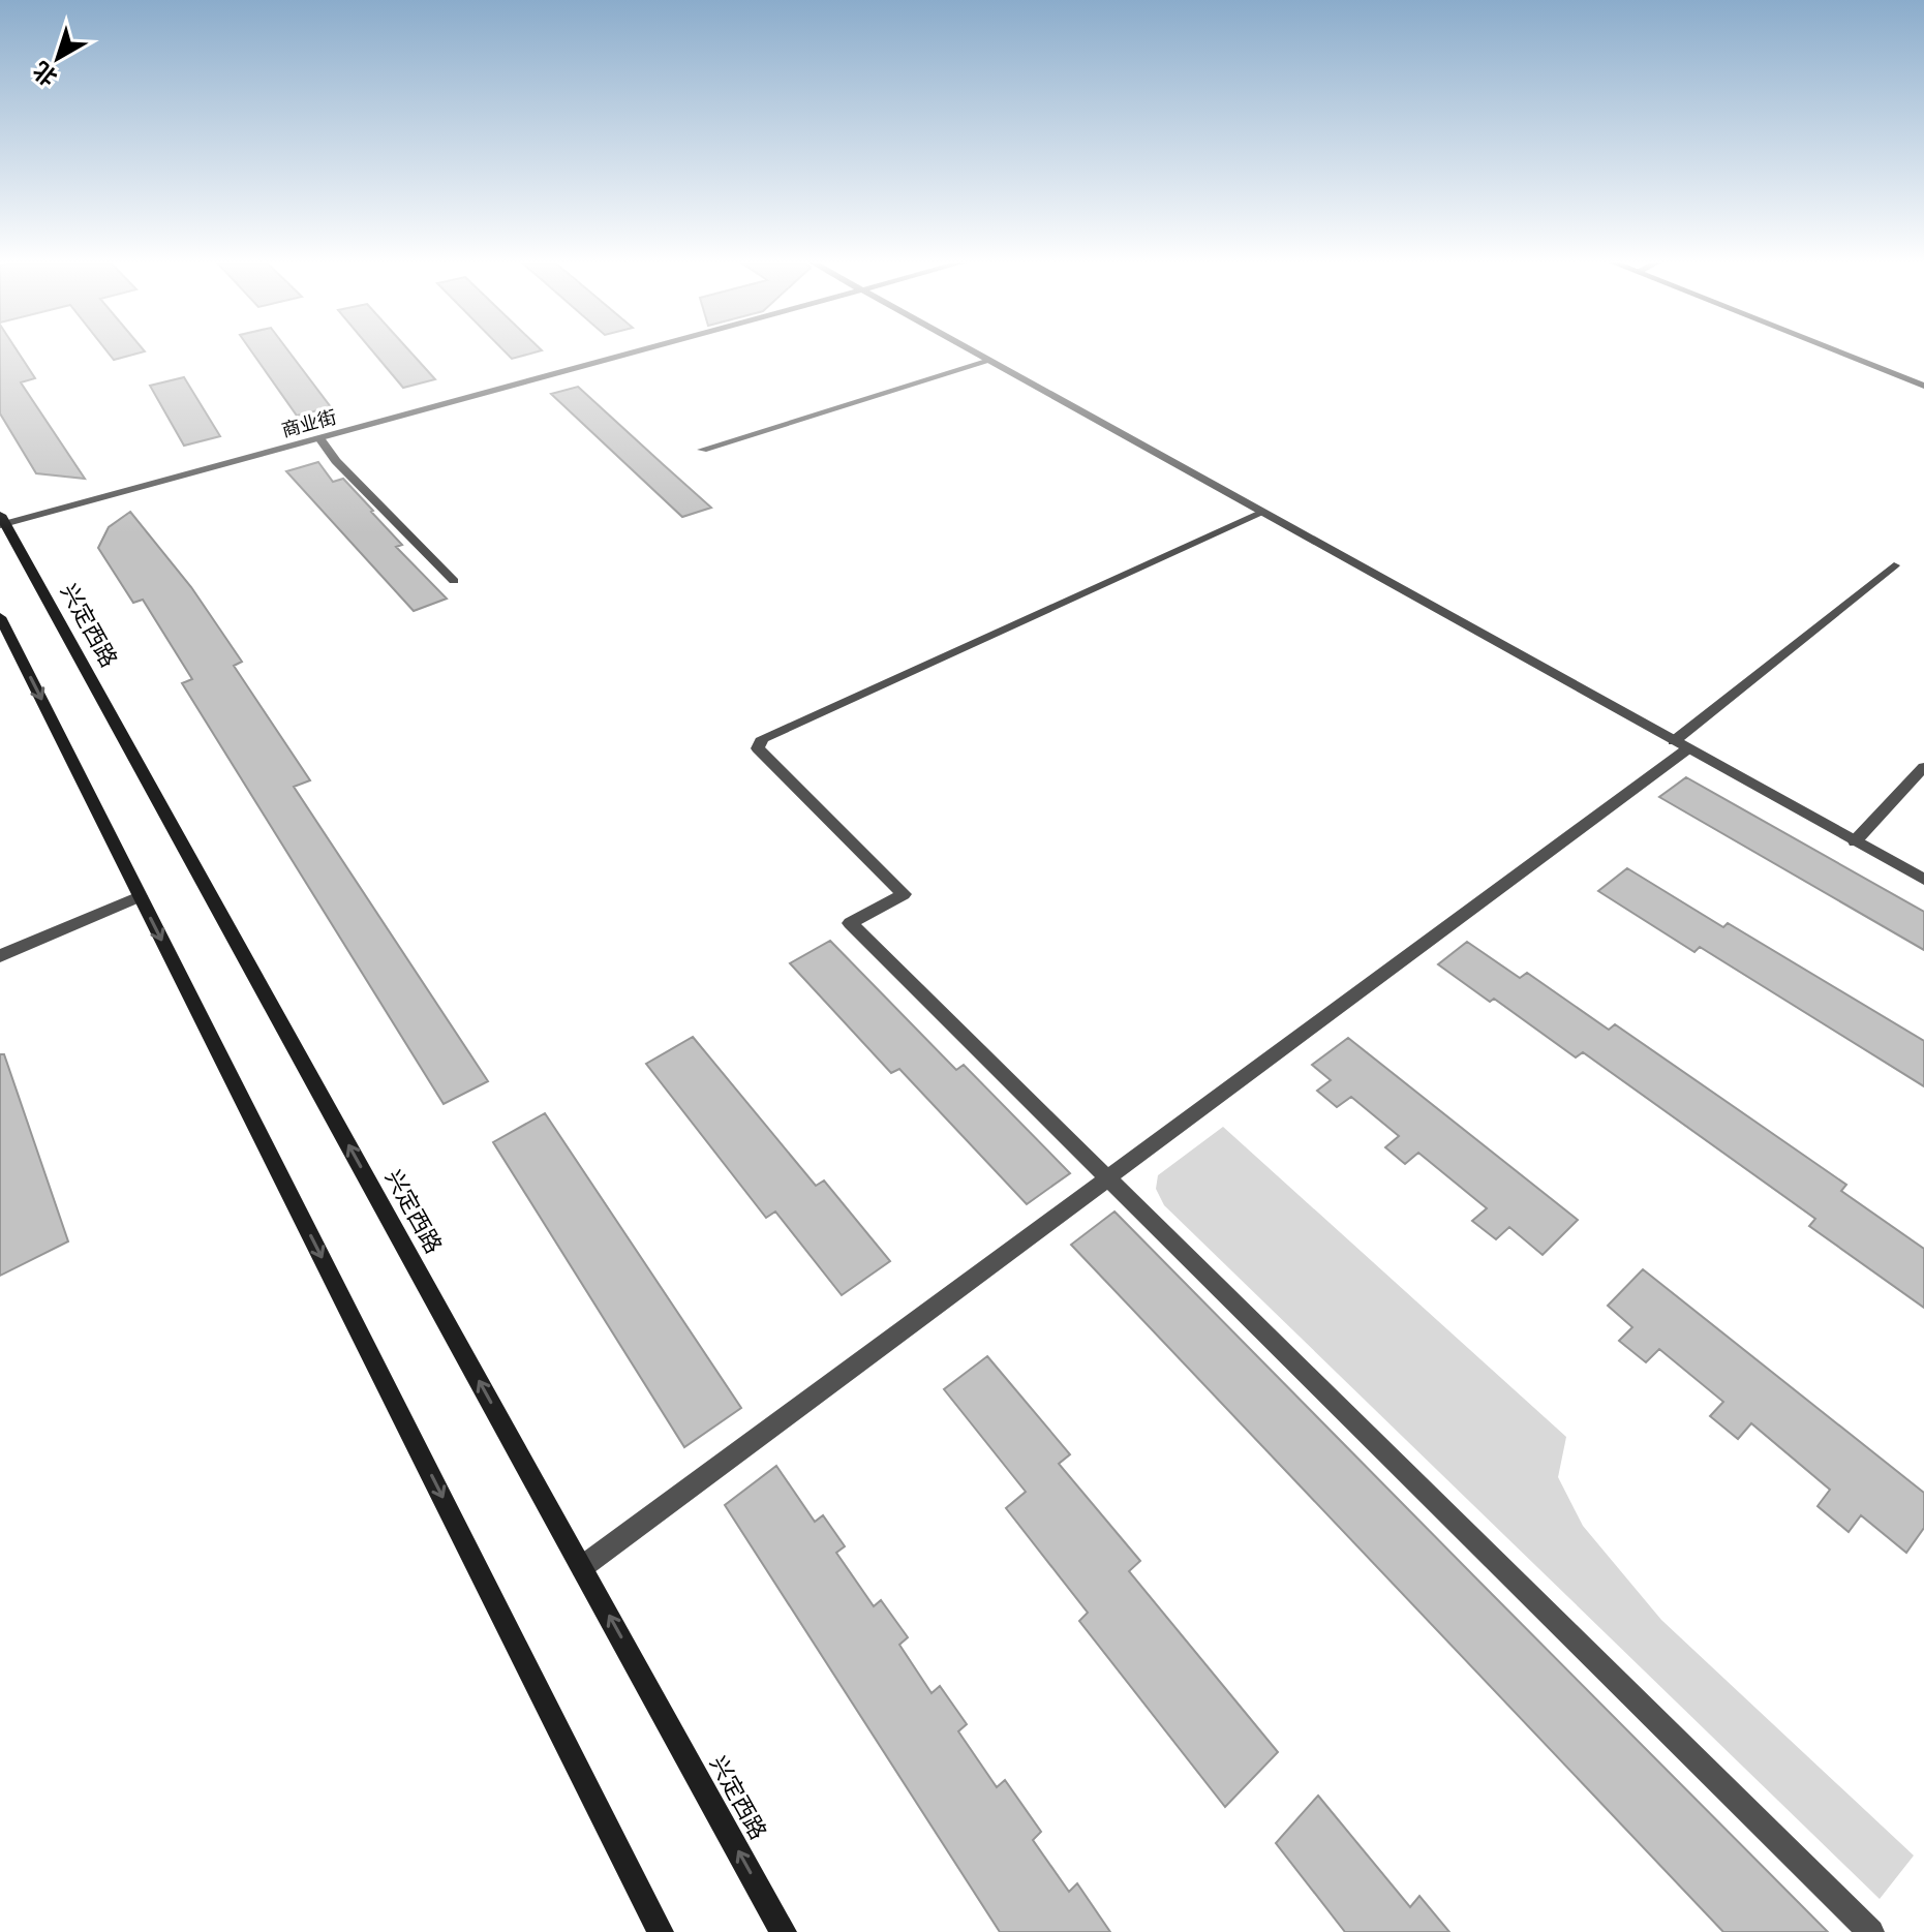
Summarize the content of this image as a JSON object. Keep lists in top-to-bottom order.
{
  "streets": {
    "main road": ["兴定西路"],
    "street": ["商业街"]
  },
  "crossings": [
    ["商业街", "兴定西路"]
  ],
  "north": "bottom left"
}
